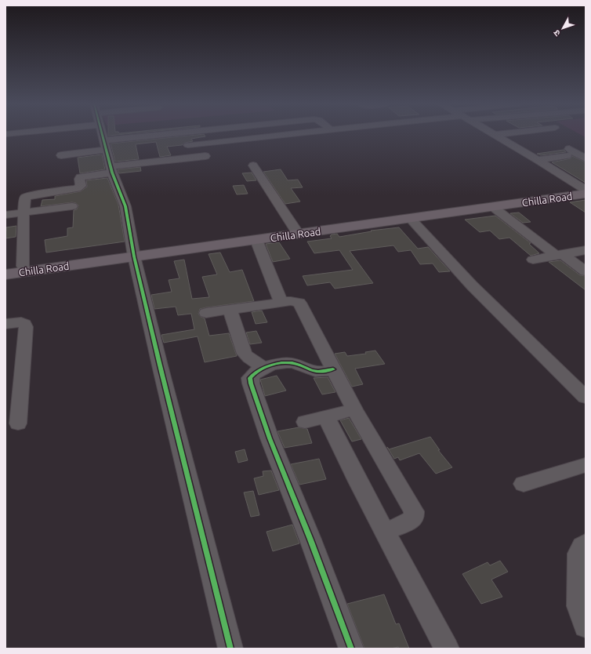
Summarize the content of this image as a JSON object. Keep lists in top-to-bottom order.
{
  "streets": {
    "main road": ["Chilla Road"]
  },
  "north": "bottom left"
}
